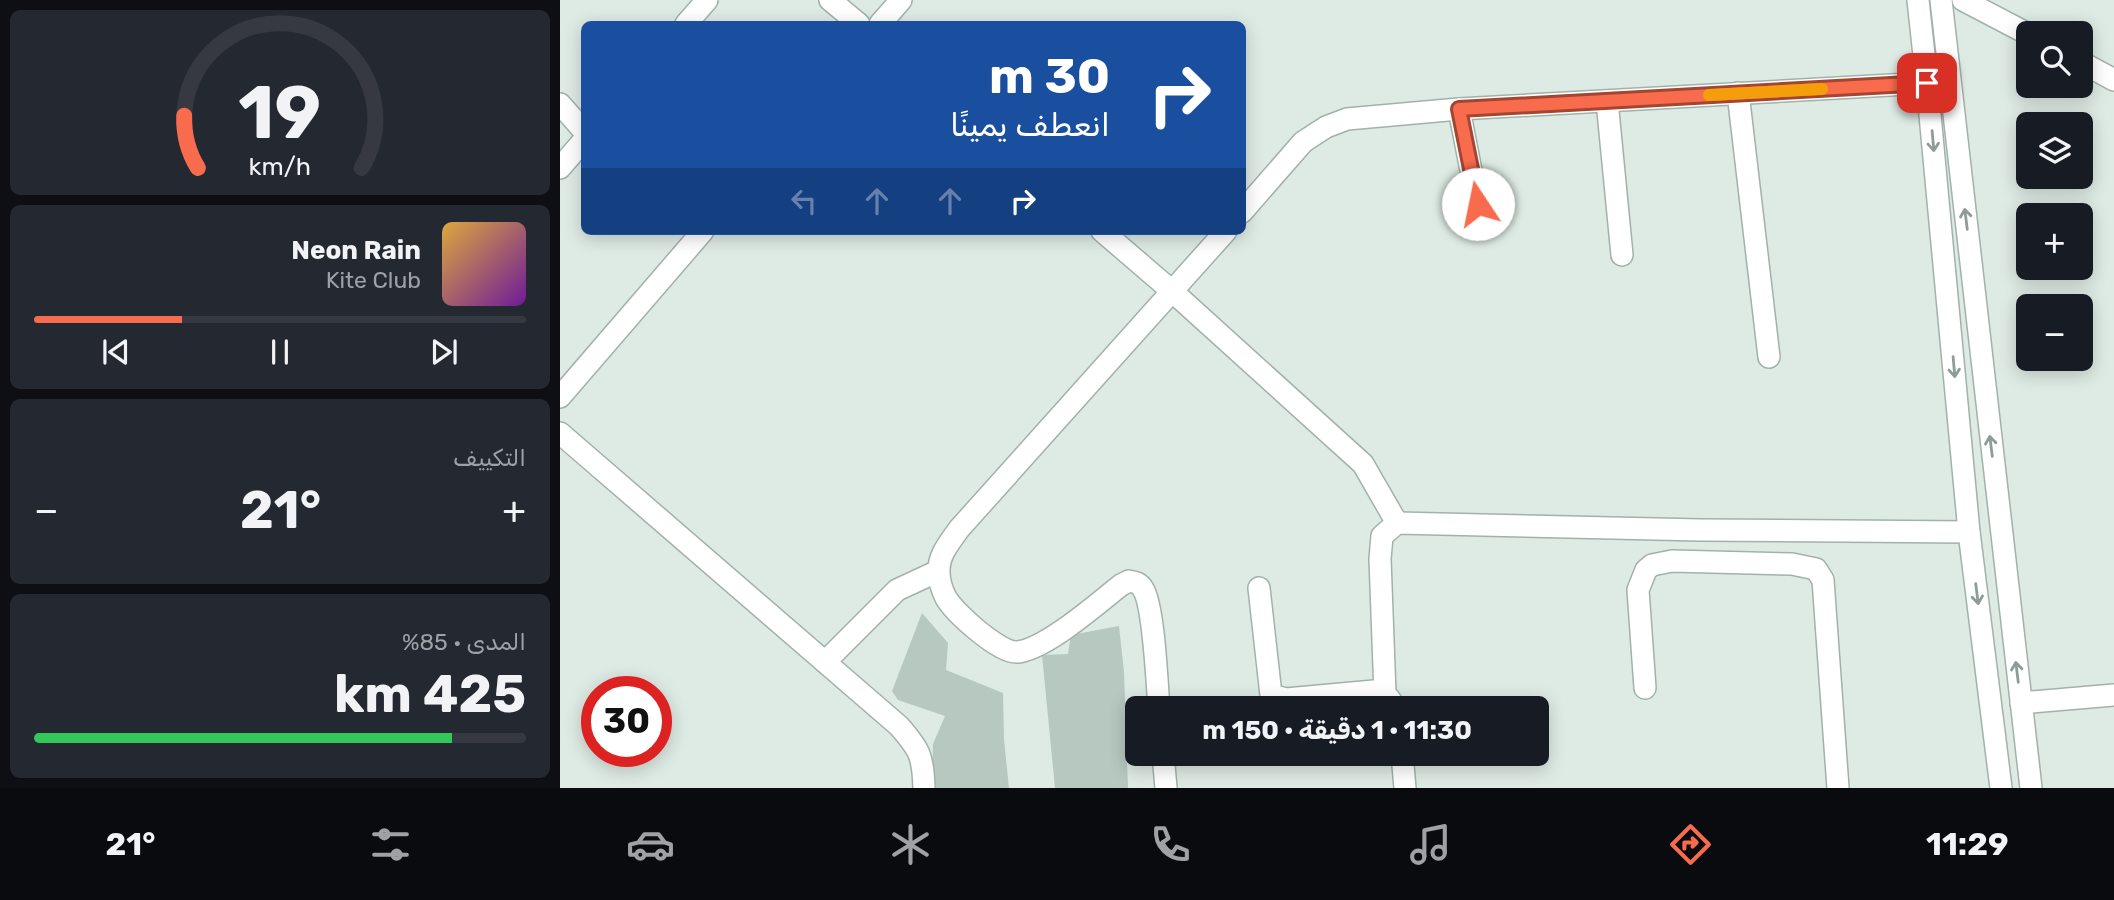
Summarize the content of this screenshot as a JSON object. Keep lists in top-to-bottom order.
{
  "page": {
    "map_buttons": ["+", "−"],
    "turn": ["30 m", "انعطف يمينًا"],
    "song": ["Neon Rain", "Kite Club"],
    "tile": [
      "التكييف",
      ["المدى · 85%", "425 km"]
    ],
    "heat": ["−", "21°", "+"],
    "limit": "30",
    "trip": "11:30 · 1 دقيقة · 150 m",
    "tabs": ["11:29", "21°"],
    "gauge": ["19", "km/h"]
  }
}
